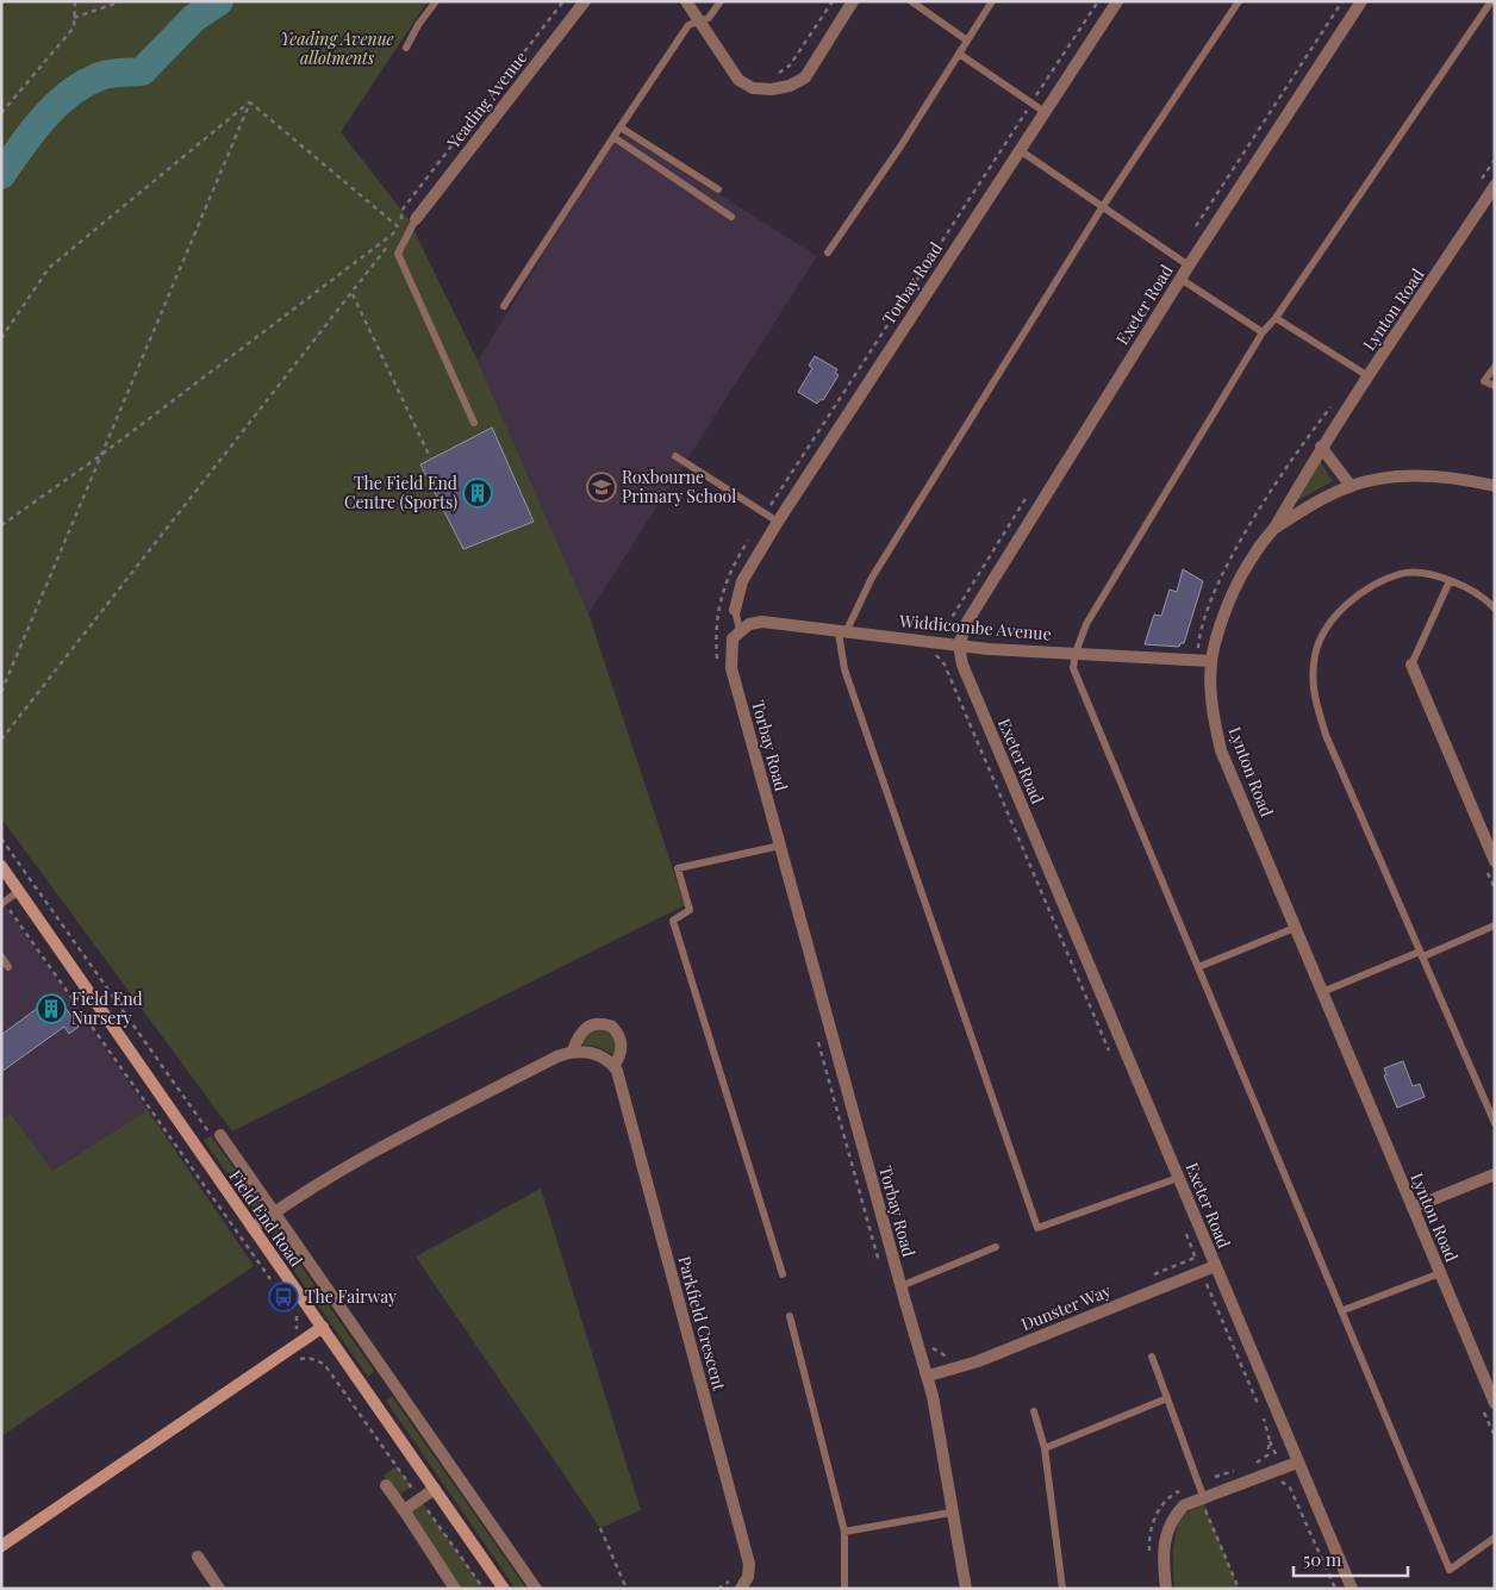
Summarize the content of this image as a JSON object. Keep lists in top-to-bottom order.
{
  "streets": {
    "street": [
      "Yeading Avenue",
      "Torbay Road",
      "Exeter Road",
      "Lynton Road",
      "Widdicombe Avenue",
      "Field End Road",
      "Dunster Way",
      "Parkfield Crescent"
    ]
  },
  "crossings": [
    ["Torbay Road", "Widdicombe Avenue"],
    ["Torbay Road", "Dunster Way"],
    ["Exeter Road", "Widdicombe Avenue"],
    ["Exeter Road", "Dunster Way"],
    ["Lynton Road", "Widdicombe Avenue"]
  ],
  "parks": ["Yeading Avenue allotments"],
  "places": {
    "school or university": ["Roxbourne Primary School"],
    "building": ["The Field End Centre (Sports)", "Field End Nursery"],
    "bus stop": ["The Fairway"]
  },
  "scale_bar": "50 m"
}
